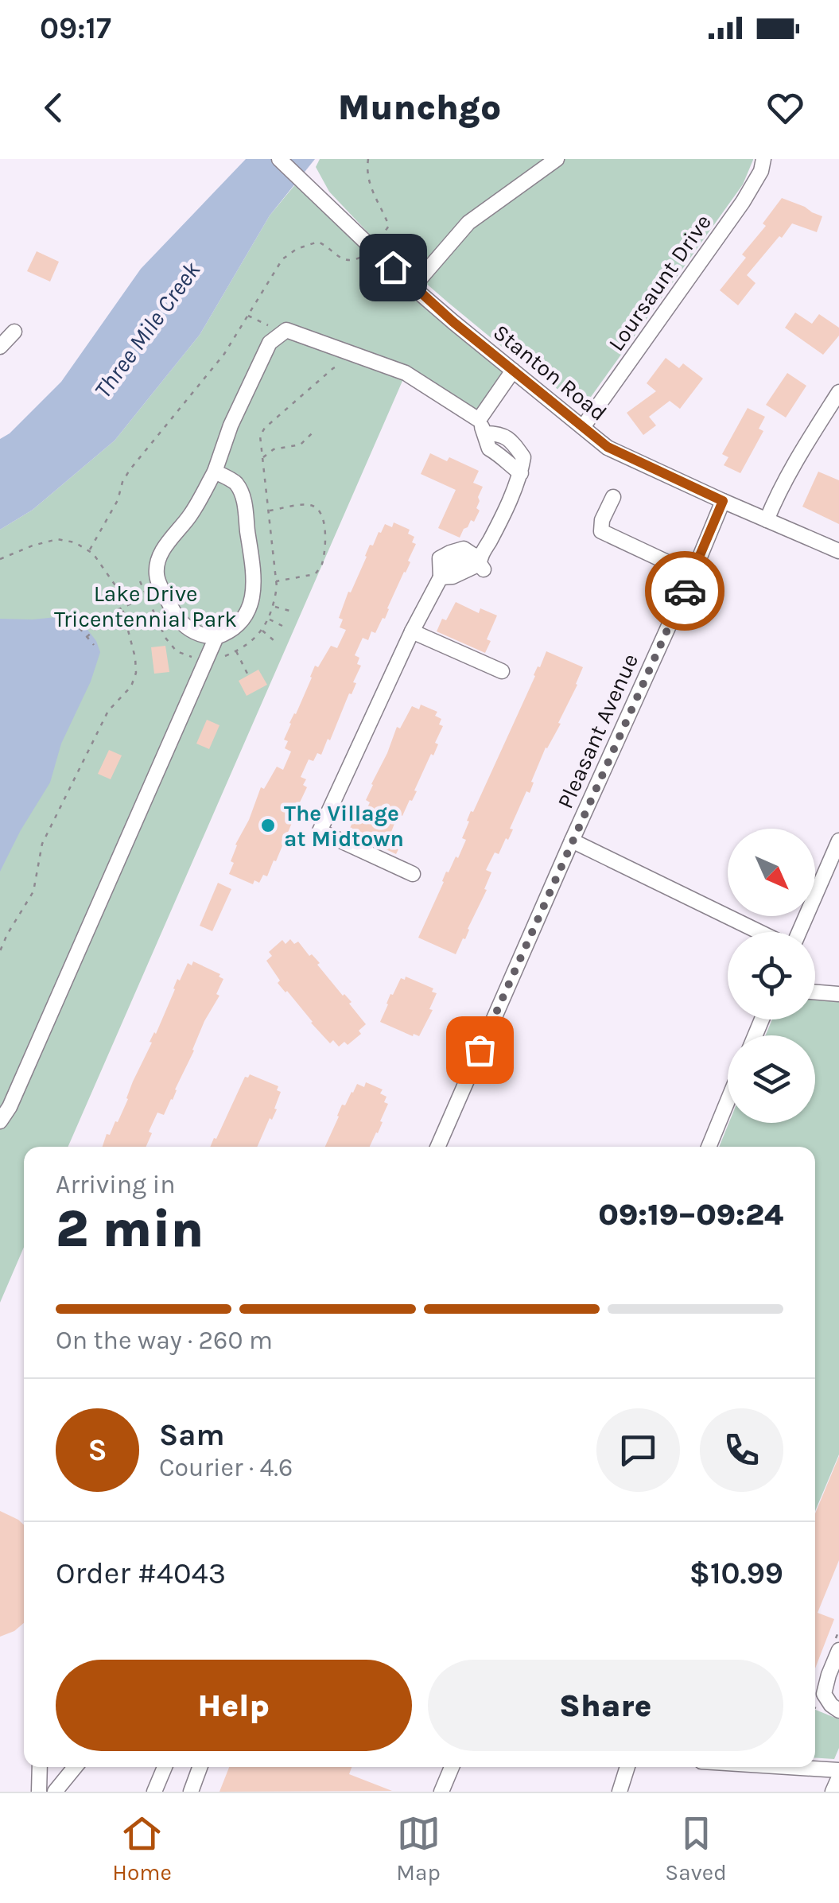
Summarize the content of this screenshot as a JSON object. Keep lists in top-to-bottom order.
{
  "streets": {
    "street": ["Loursaunt Drive", "Stanton Road", "Pleasant Avenue"]
  },
  "crossings": [
    ["Loursaunt Drive", "Stanton Road"],
    ["Stanton Road", "Pleasant Avenue"]
  ],
  "water": ["Three Mile Creek"],
  "parks": ["Lake Drive Tricentennial Park"],
  "places": ["The Village at Midtown"],
  "north": "bottom right",
  "page": {
    "status": "09:17",
    "header": "Munchgo",
    "heading": ["2 min", "Arriving in", "09:19–09:24"],
    "panel": [
      "Sam",
      "Courier · 4.6",
      "Order #4043",
      "$10.99"
    ],
    "bar": "On the way · 260 m",
    "round": "S",
    "buttons": ["Help", "Share"],
    "tabs": ["Home", "Map", "Saved"]
  }
}
